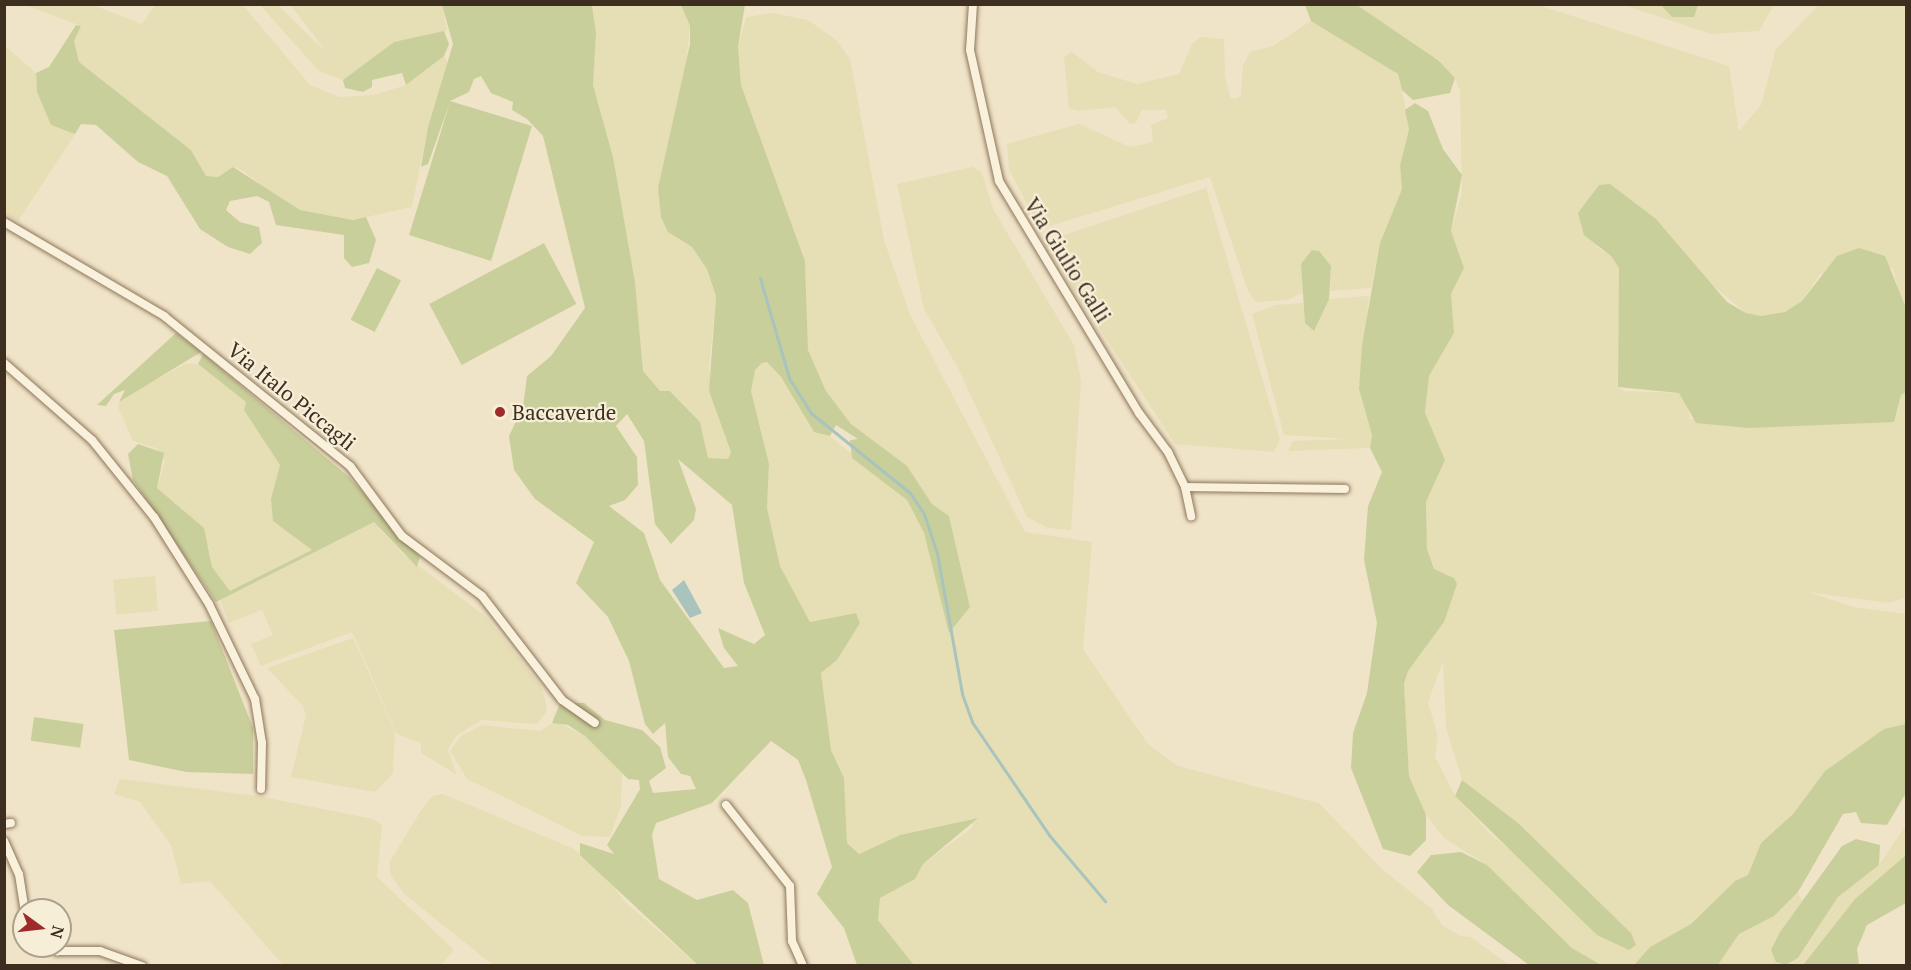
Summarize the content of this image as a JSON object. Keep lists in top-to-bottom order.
{
  "streets": {
    "street": ["Via Giulio Galli", "Via Italo Piccagli"]
  },
  "places": ["Baccaverde"],
  "north": "right"
}
